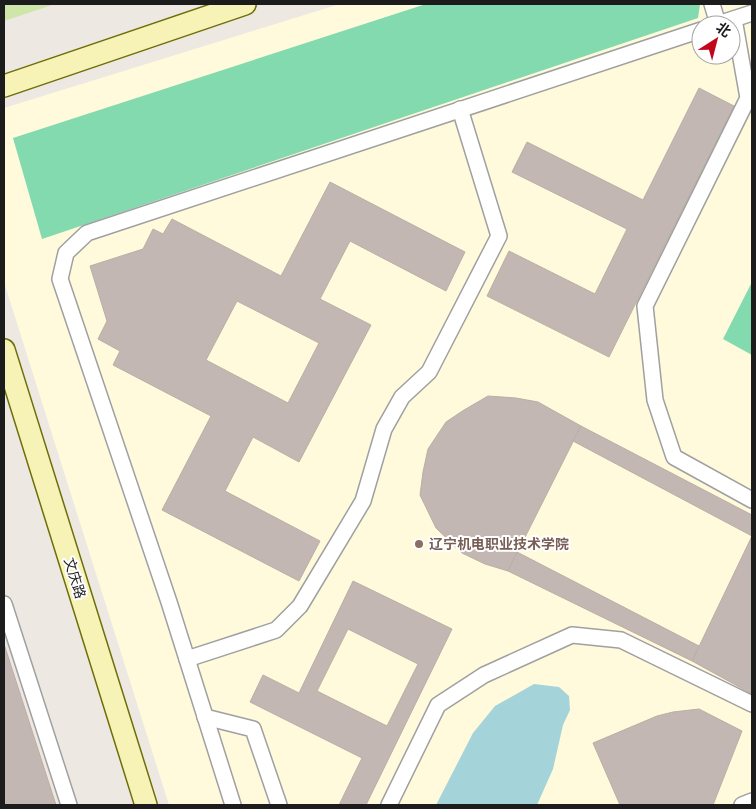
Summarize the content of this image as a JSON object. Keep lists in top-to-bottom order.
{
  "streets": {
    "street": ["文庆路"]
  },
  "places": ["辽宁机电职业技术学院"],
  "north": "top right"
}
